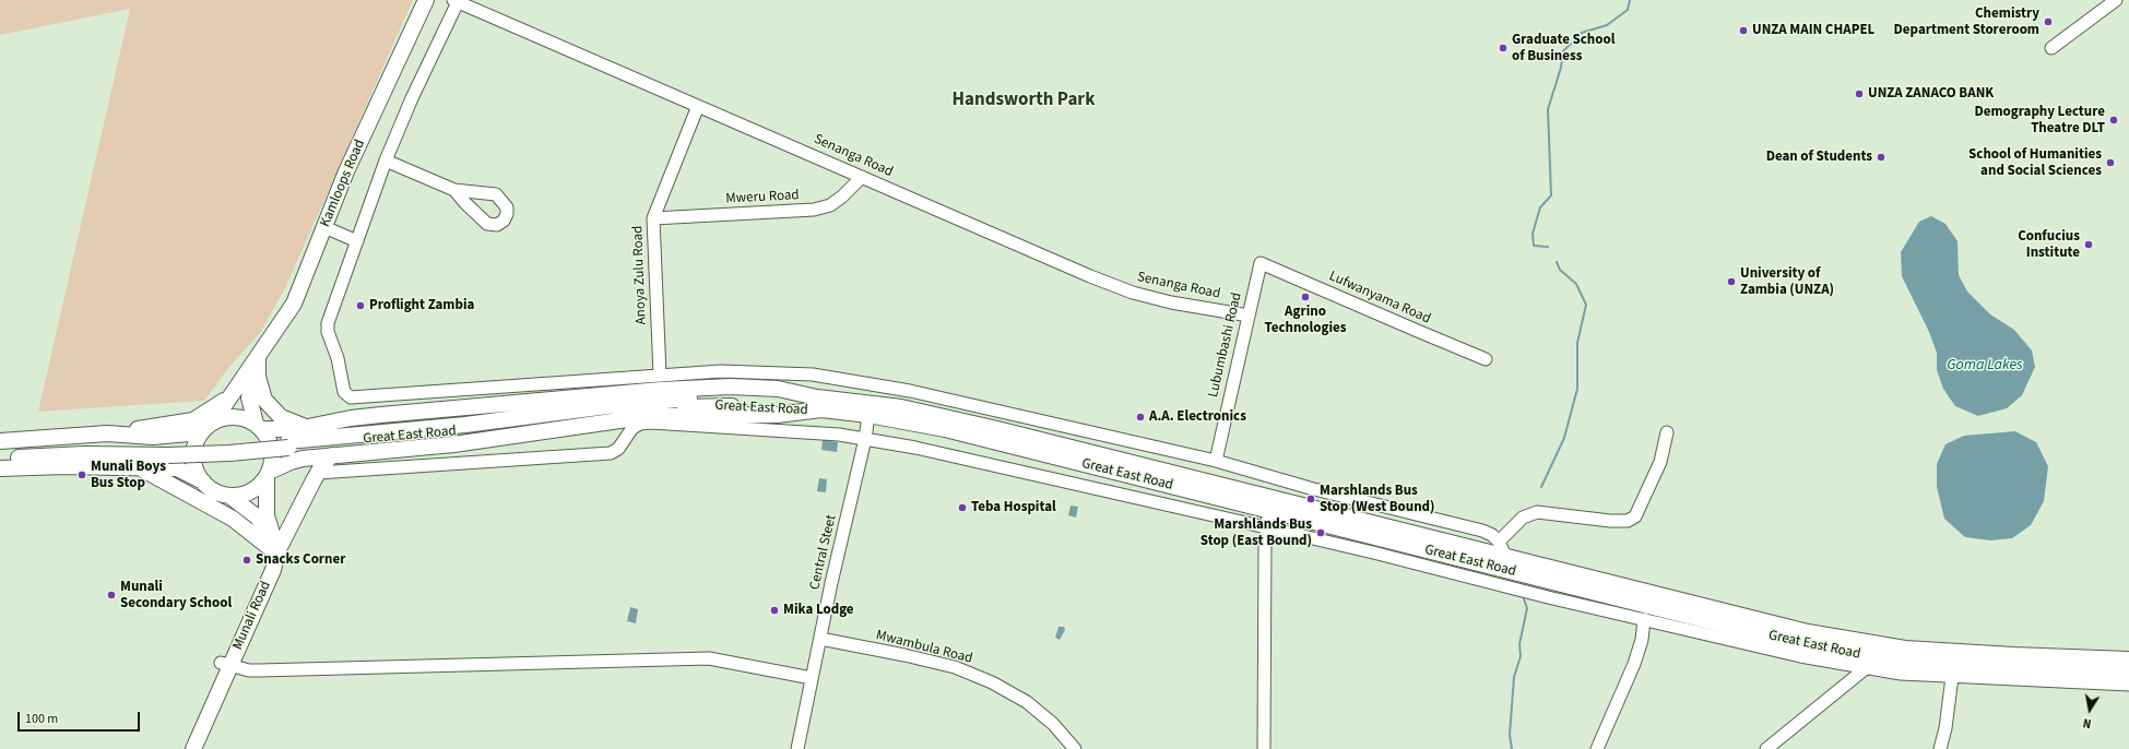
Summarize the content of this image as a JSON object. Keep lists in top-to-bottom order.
{
  "streets": {
    "main road": ["Kamloops Road", "Great East Road", "Munali Road"],
    "street": [
      "Senanga Road",
      "Mweru Road",
      "Anoya Zulu Road",
      "Lufwanyama Road",
      "Lubumbashi Road",
      "Central Steet",
      "Mwambula Road"
    ]
  },
  "crossings": [
    ["Senanga Road", "Mweru Road"],
    ["Senanga Road", "Anoya Zulu Road"],
    ["Senanga Road", "Lubumbashi Road"],
    ["Kamloops Road", "Great East Road"],
    ["Mweru Road", "Anoya Zulu Road"],
    ["Lufwanyama Road", "Lubumbashi Road"],
    ["Great East Road", "Central Steet"],
    ["Great East Road", "Munali Road"],
    ["Central Steet", "Mwambula Road"]
  ],
  "districts": ["Handsworth Park"],
  "water": ["Goma Lakes"],
  "places": [
    "Chemistry Department Storeroom",
    "UNZA MAIN CHAPEL",
    "Graduate School of Business",
    "UNZA ZANACO BANK",
    "Demography Lecture Theatre DLT",
    "Dean of Students",
    "School of Humanities and Social Sciences",
    "Confucius Institute",
    "University of Zambia (UNZA)",
    "Agrino Technologies",
    "Proflight Zambia",
    "A.A. Electronics",
    "Munali Boys Bus Stop",
    "Marshlands Bus Stop (West Bound)",
    "Teba Hospital",
    "Marshlands Bus Stop (East Bound)",
    "Snacks Corner",
    "Munali Secondary School",
    "Mika Lodge"
  ],
  "scale_bar": "100 m",
  "north": "bottom"
}
